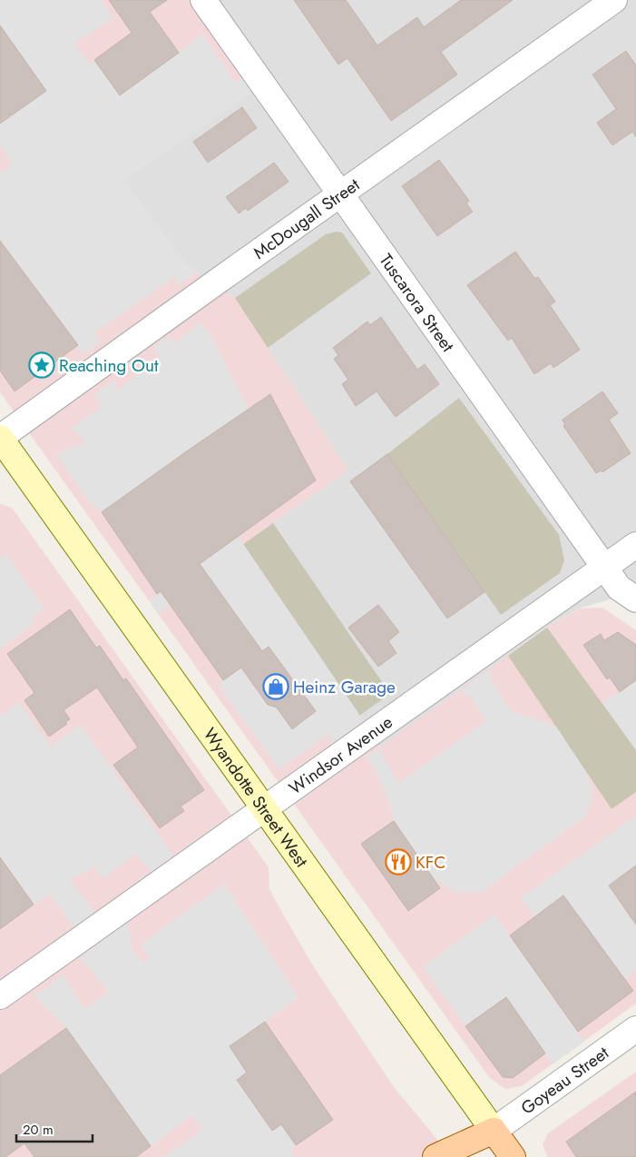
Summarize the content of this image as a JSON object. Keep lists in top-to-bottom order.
{
  "streets": {
    "main road": ["Wyandotte Street West"],
    "street": [
      "McDougall Street",
      "Tuscarora Street",
      "Windsor Avenue",
      "Goyeau Street"
    ]
  },
  "crossings": [
    ["McDougall Street", "Tuscarora Street"],
    ["McDougall Street", "Wyandotte Street West"],
    ["Tuscarora Street", "Windsor Avenue"],
    ["Windsor Avenue", "Wyandotte Street West"],
    ["Wyandotte Street West", "Goyeau Street"]
  ],
  "places": {
    "place": ["Reaching Out"],
    "shop": ["Heinz Garage"],
    "restaurant": ["KFC"]
  },
  "scale_bar": "20 m"
}
